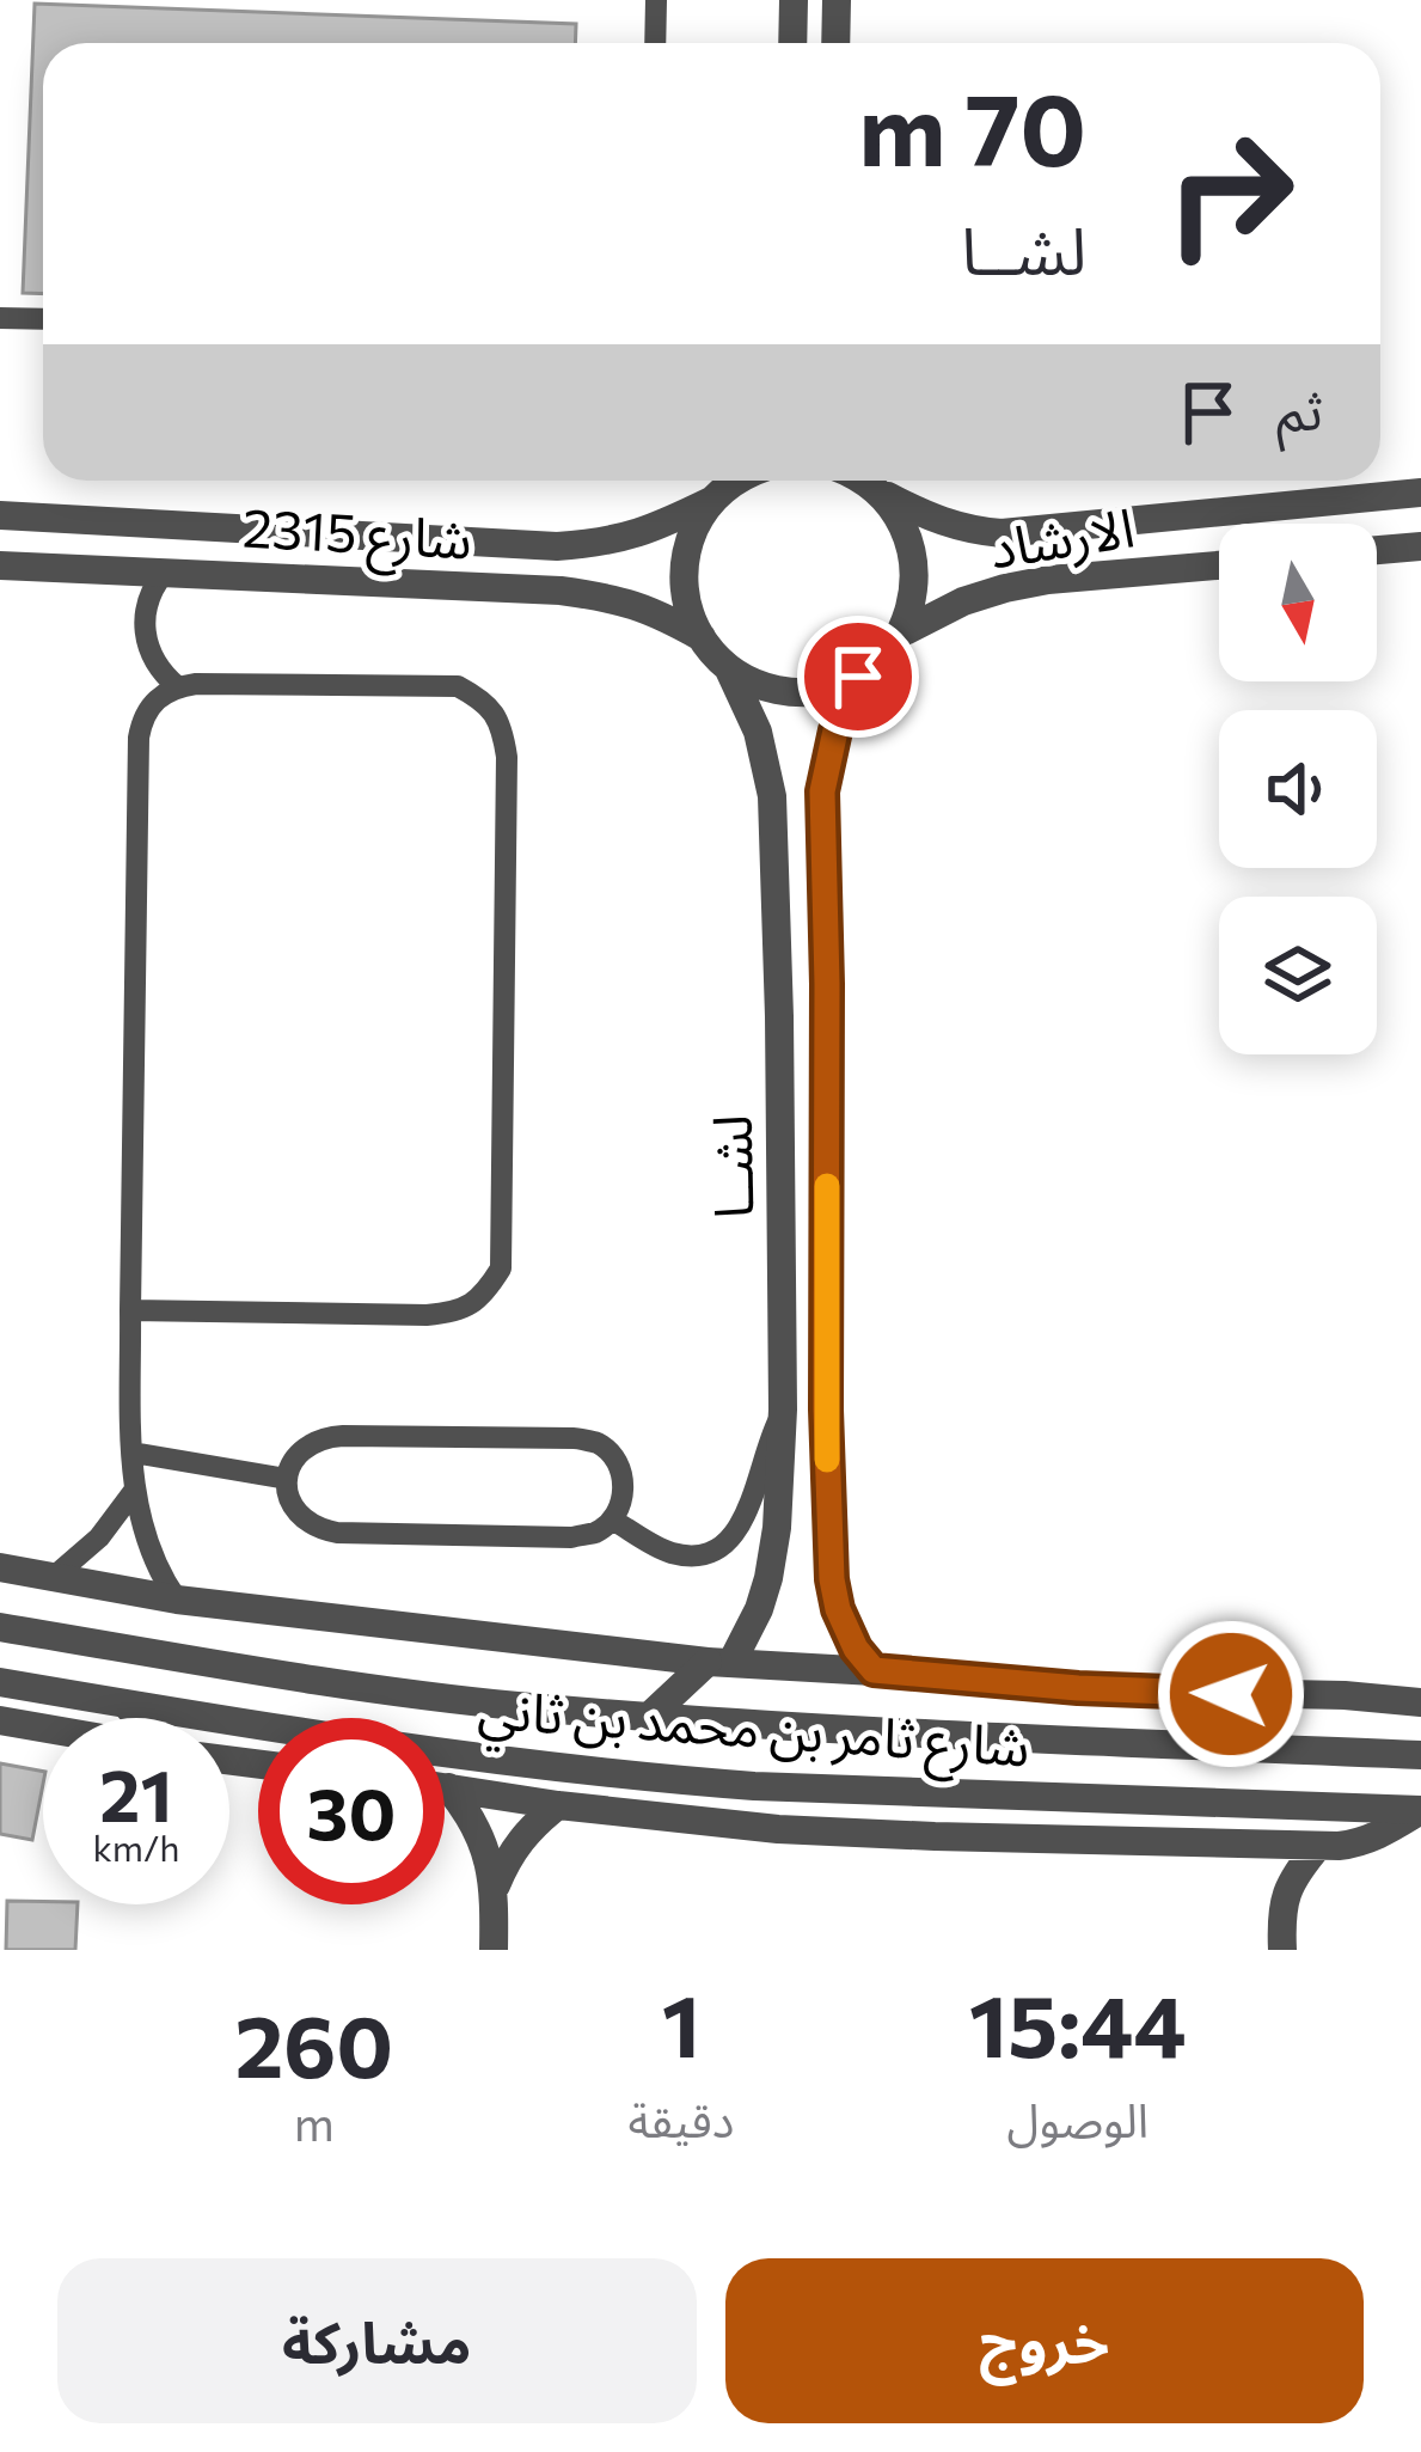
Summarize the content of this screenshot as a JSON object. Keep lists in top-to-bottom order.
{
  "streets": {
    "street": [
      "شارع 2315",
      "الارشاد",
      "لشــا",
      "شارع ثامر بن محمد بن ثاني"
    ]
  },
  "north": "bottom",
  "page": {
    "turn": ["70 m", "لشــا"],
    "then": "ثم",
    "speed": "21 km/h",
    "limit": "30",
    "eta": [
      "15:44",
      "الوصول",
      "1",
      "دقيقة",
      "260",
      "m"
    ],
    "buttons": ["خروج", "مشاركة"]
  }
}
